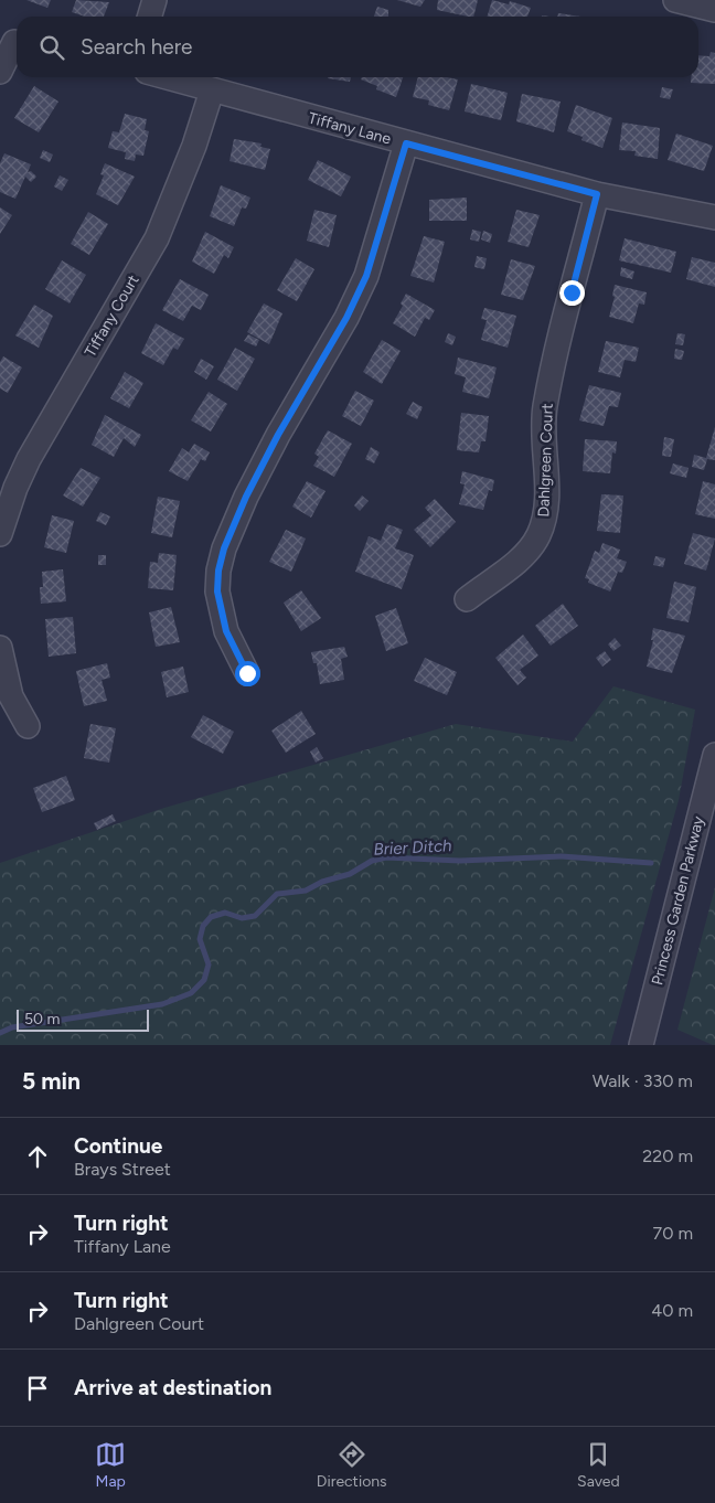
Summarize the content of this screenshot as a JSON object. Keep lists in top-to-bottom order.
{
  "streets": {
    "street": [
      "Tiffany Lane",
      "Tiffany Court",
      "Dahlgreen Court",
      "Princess Garden Parkway"
    ]
  },
  "crossings": [
    ["Tiffany Lane", "Tiffany Court"],
    ["Tiffany Lane", "Dahlgreen Court"]
  ],
  "water": ["Brier Ditch"],
  "scale_bar": "50 m",
  "page": {
    "search": "Search here",
    "scale": "50 m",
    "heading": ["5 min", "Walk · 330 m"],
    "list": [
      ["Continue", "Brays Street", "220 m"],
      ["Turn right", "Tiffany Lane", "70 m"],
      ["Turn right", "Dahlgreen Court", "40 m"],
      "Arrive at destination"
    ],
    "nav": ["Map", "Directions", "Saved"]
  }
}
